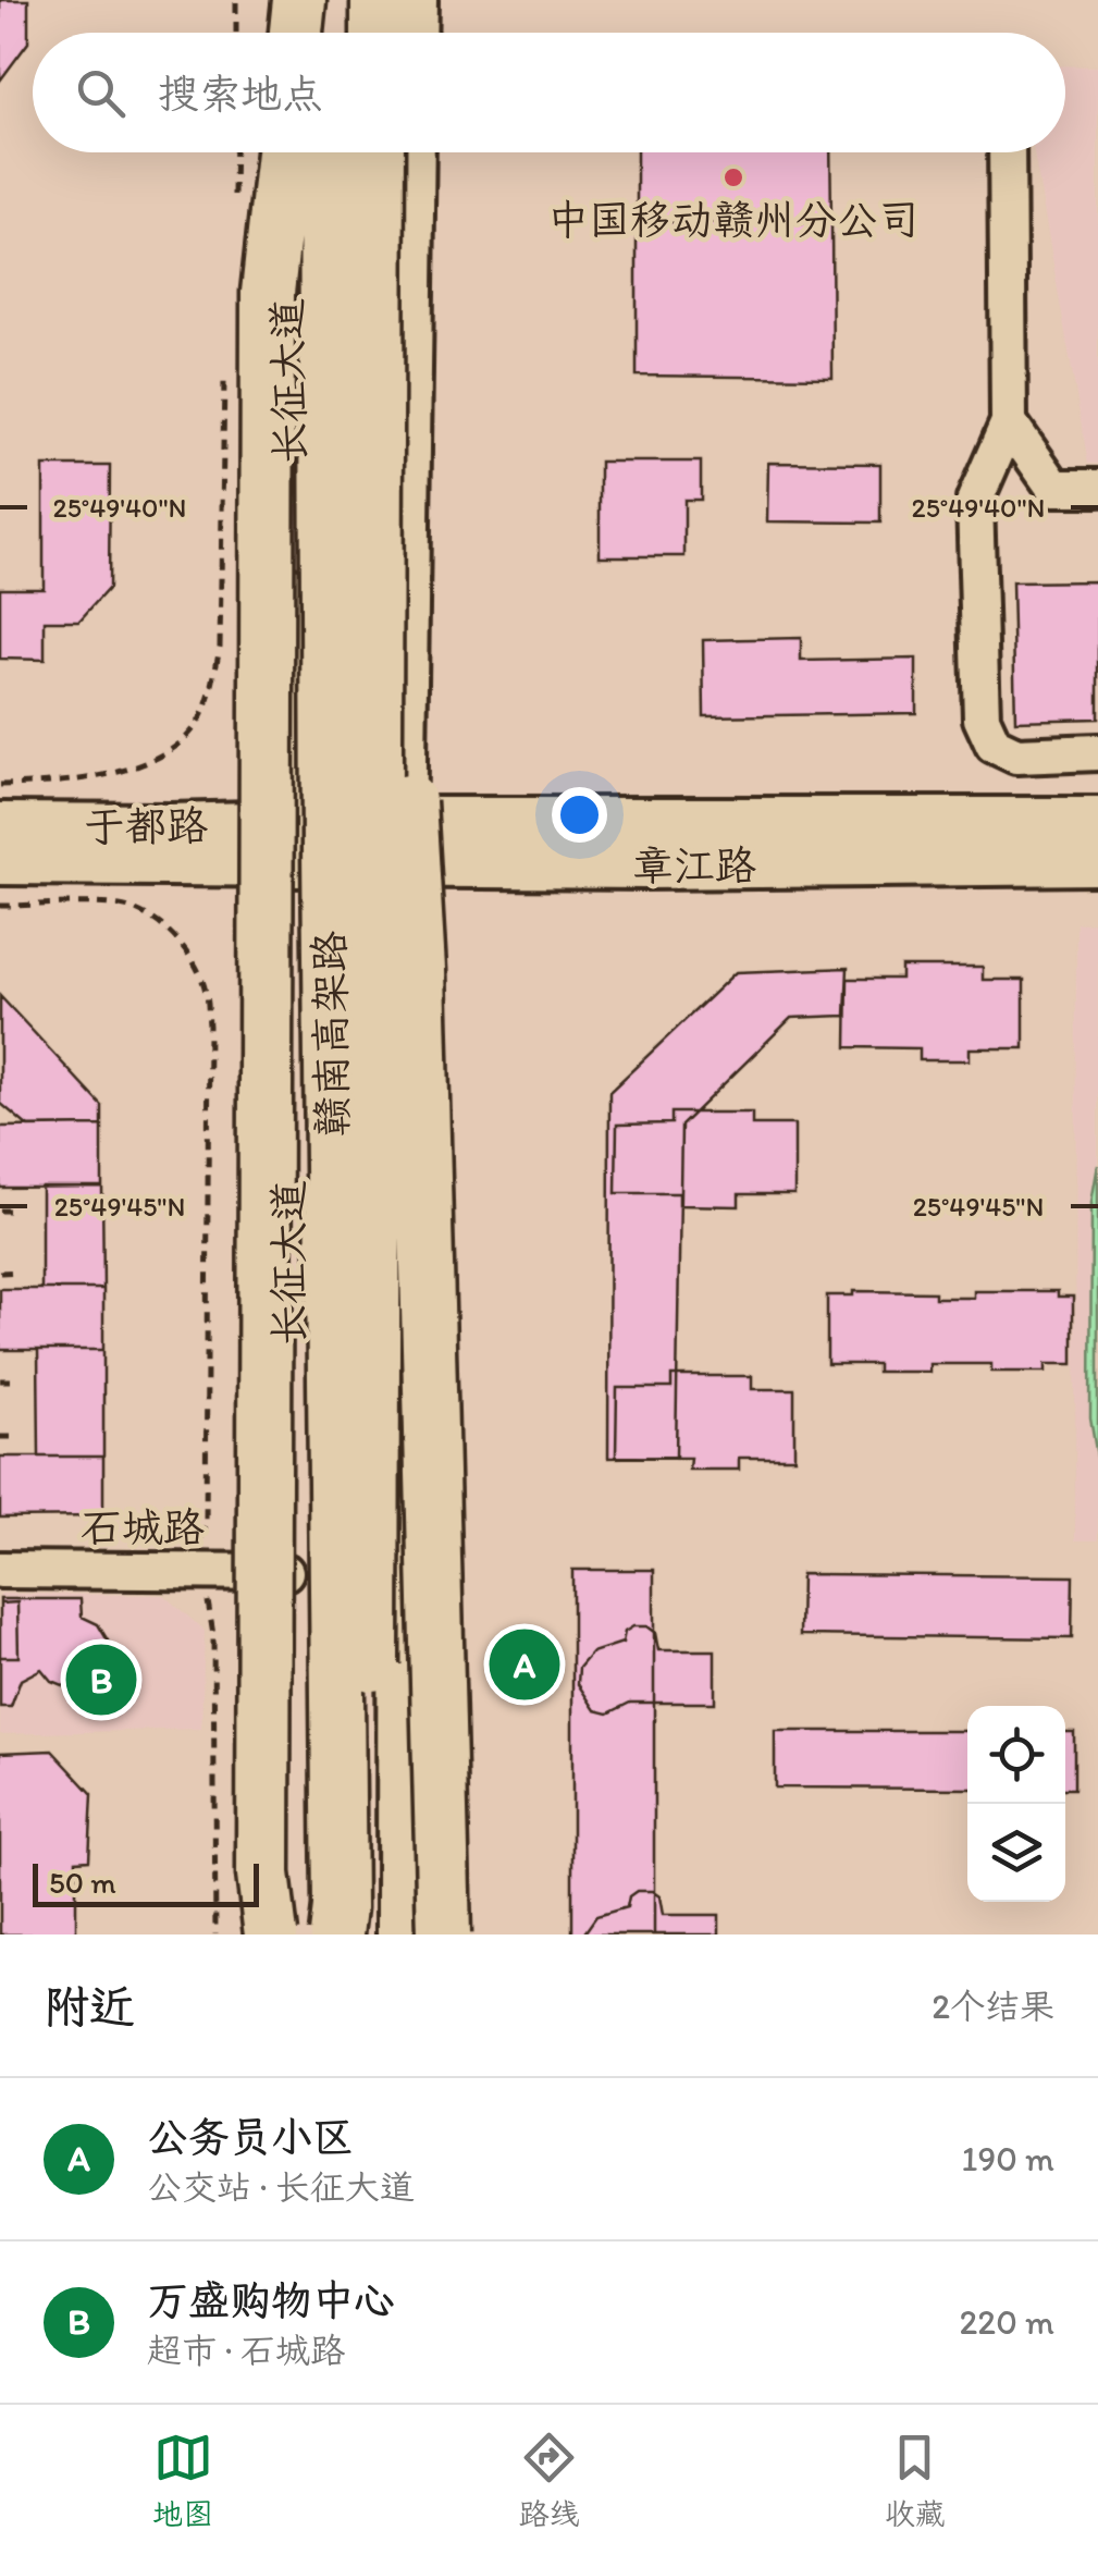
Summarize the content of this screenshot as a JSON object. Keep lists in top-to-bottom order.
{
  "streets": {
    "highway": ["赣南高架路"],
    "main road": ["长征大道", "于都路", "章江路"],
    "street": ["石城路"]
  },
  "crossings": [
    ["长征大道", "于都路"],
    ["长征大道", "章江路"],
    ["长征大道", "石城路"],
    ["于都路", "章江路"]
  ],
  "places": ["中国移动赣州分公司"],
  "scale_bar": "50 m",
  "page": {
    "search": "搜索地点",
    "pins": ["A", "B"],
    "scale": "50 m",
    "heading": ["附近", "2个结果"],
    "list": [
      {
        "mark": "A",
        "name": "公务员小区",
        "note": "公交站 · 长征大道",
        "value": "190 m"
      },
      {
        "mark": "B",
        "name": "万盛购物中心",
        "note": "超市 · 石城路",
        "value": "220 m"
      }
    ],
    "nav": ["地图", "路线", "收藏"]
  },
  "coordinates": ["25°49'40\"N", "25°49'45\"N"]
}
